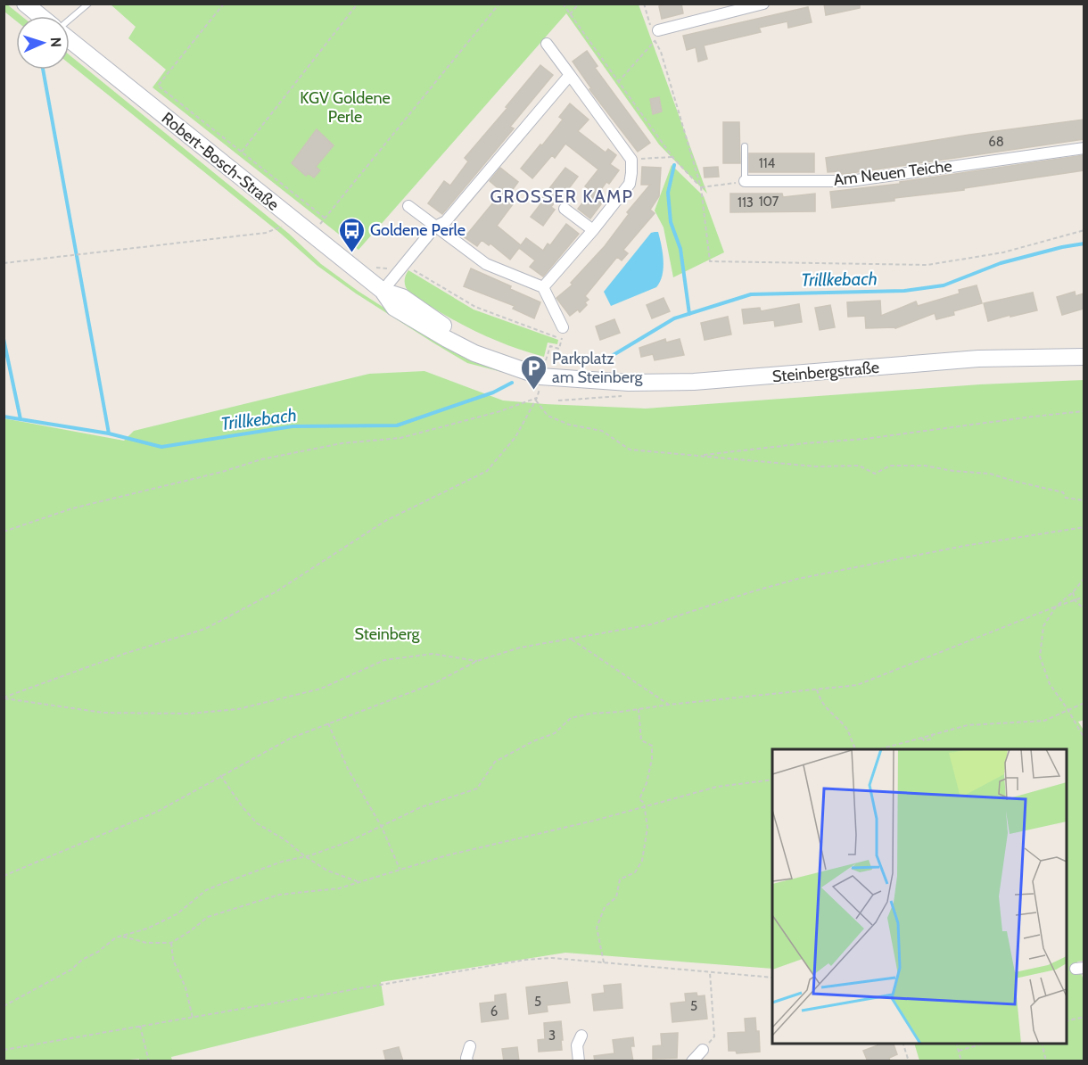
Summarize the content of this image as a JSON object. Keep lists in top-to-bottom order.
{
  "streets": {
    "main road": ["Robert-Bosch-Straße", "Steinbergstraße"],
    "street": ["Am Neuen Teiche"]
  },
  "crossings": [
    ["Robert-Bosch-Straße", "Steinbergstraße"]
  ],
  "districts": ["GROSSER KAMP"],
  "water": ["Trillkebach"],
  "parks": ["KGV Goldene Perle", "Steinberg"],
  "places": {
    "bus stop": ["Goldene Perle"],
    "parking": ["Parkplatz am Steinberg"]
  },
  "house_numbers": [
    "68",
    "114",
    "107",
    "113",
    "5",
    "5",
    "6",
    "3"
  ],
  "north": "right"
}
